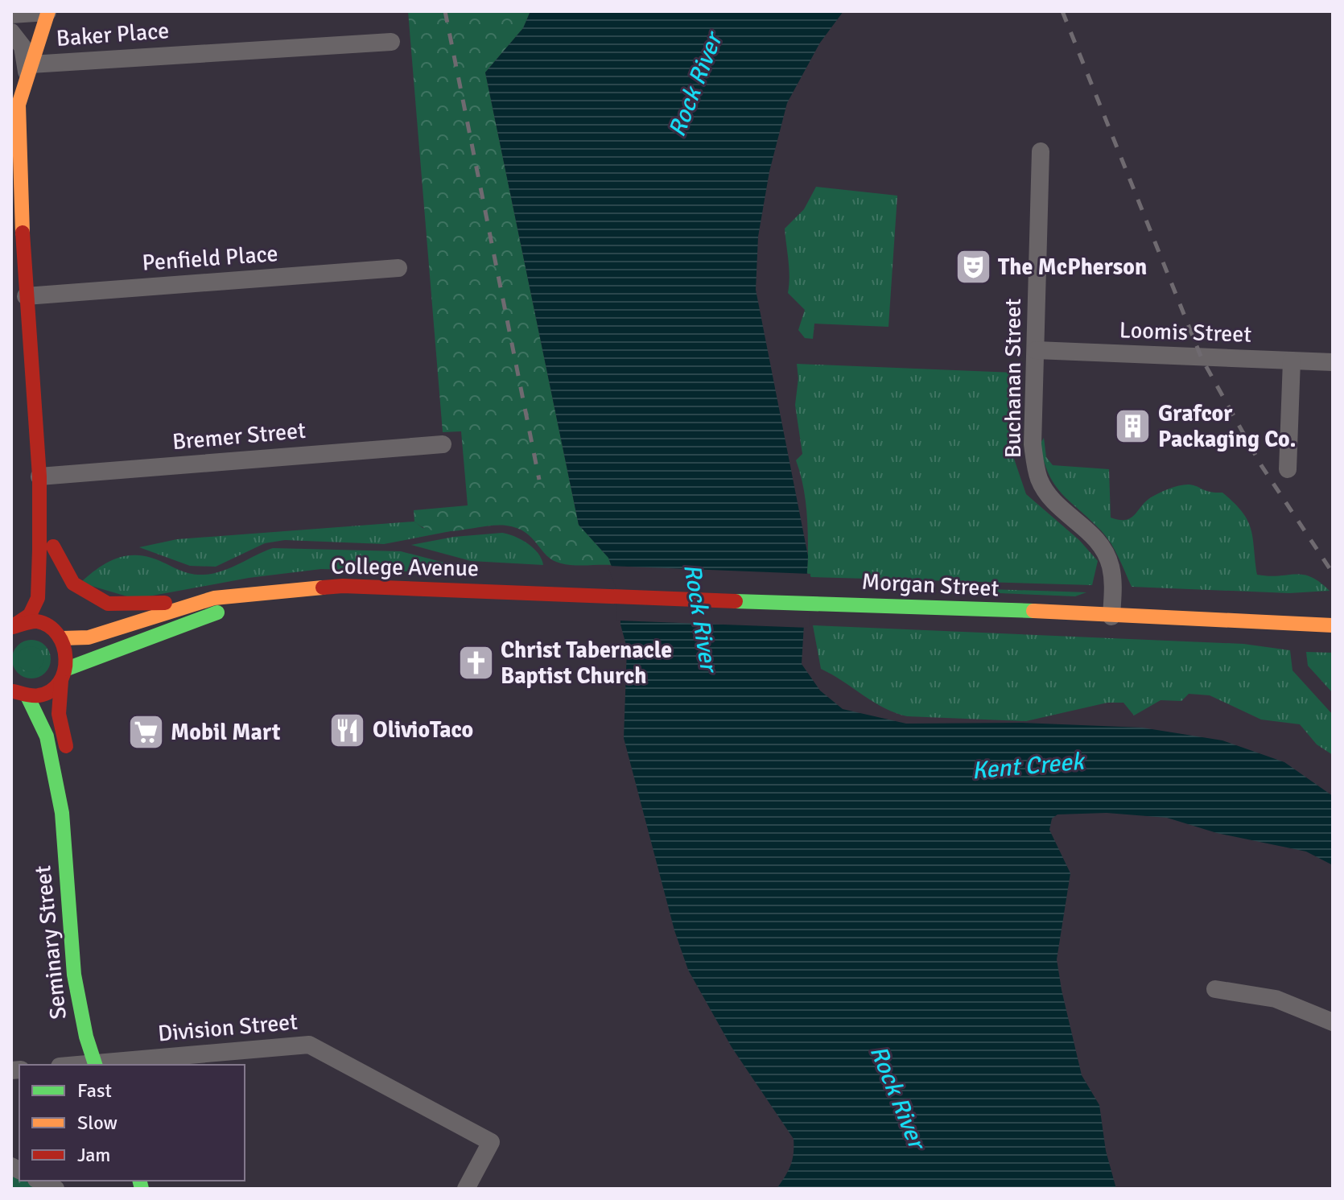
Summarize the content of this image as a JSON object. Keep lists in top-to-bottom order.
{
  "streets": {
    "main road": ["College Avenue", "Morgan Street", "Seminary Street"],
    "street": [
      "Baker Place",
      "Penfield Place",
      "Loomis Street",
      "Buchanan Street",
      "Bremer Street",
      "Division Street"
    ]
  },
  "crossings": [
    ["Loomis Street", "Buchanan Street"],
    ["Buchanan Street", "Morgan Street"],
    ["College Avenue", "Morgan Street"],
    ["College Avenue", "Seminary Street"],
    ["Seminary Street", "Division Street"]
  ],
  "water": ["Rock River", "Kent Creek"],
  "places": {
    "theatre": ["The McPherson"],
    "building": ["Grafcor Packaging Co."],
    "church": ["Christ Tabernacle Baptist Church"],
    "restaurant": ["OlivioTaco"],
    "supermarket": ["Mobil Mart"]
  },
  "legend": ["Fast", "Slow", "Jam"]
}
